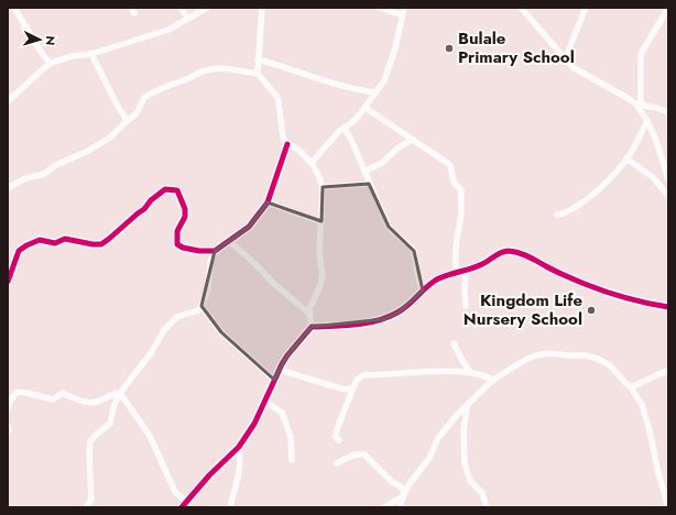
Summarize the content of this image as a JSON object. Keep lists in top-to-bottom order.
{
  "places": ["Bulale Primary School", "Kingdom Life Nursery School"],
  "north": "right"
}
